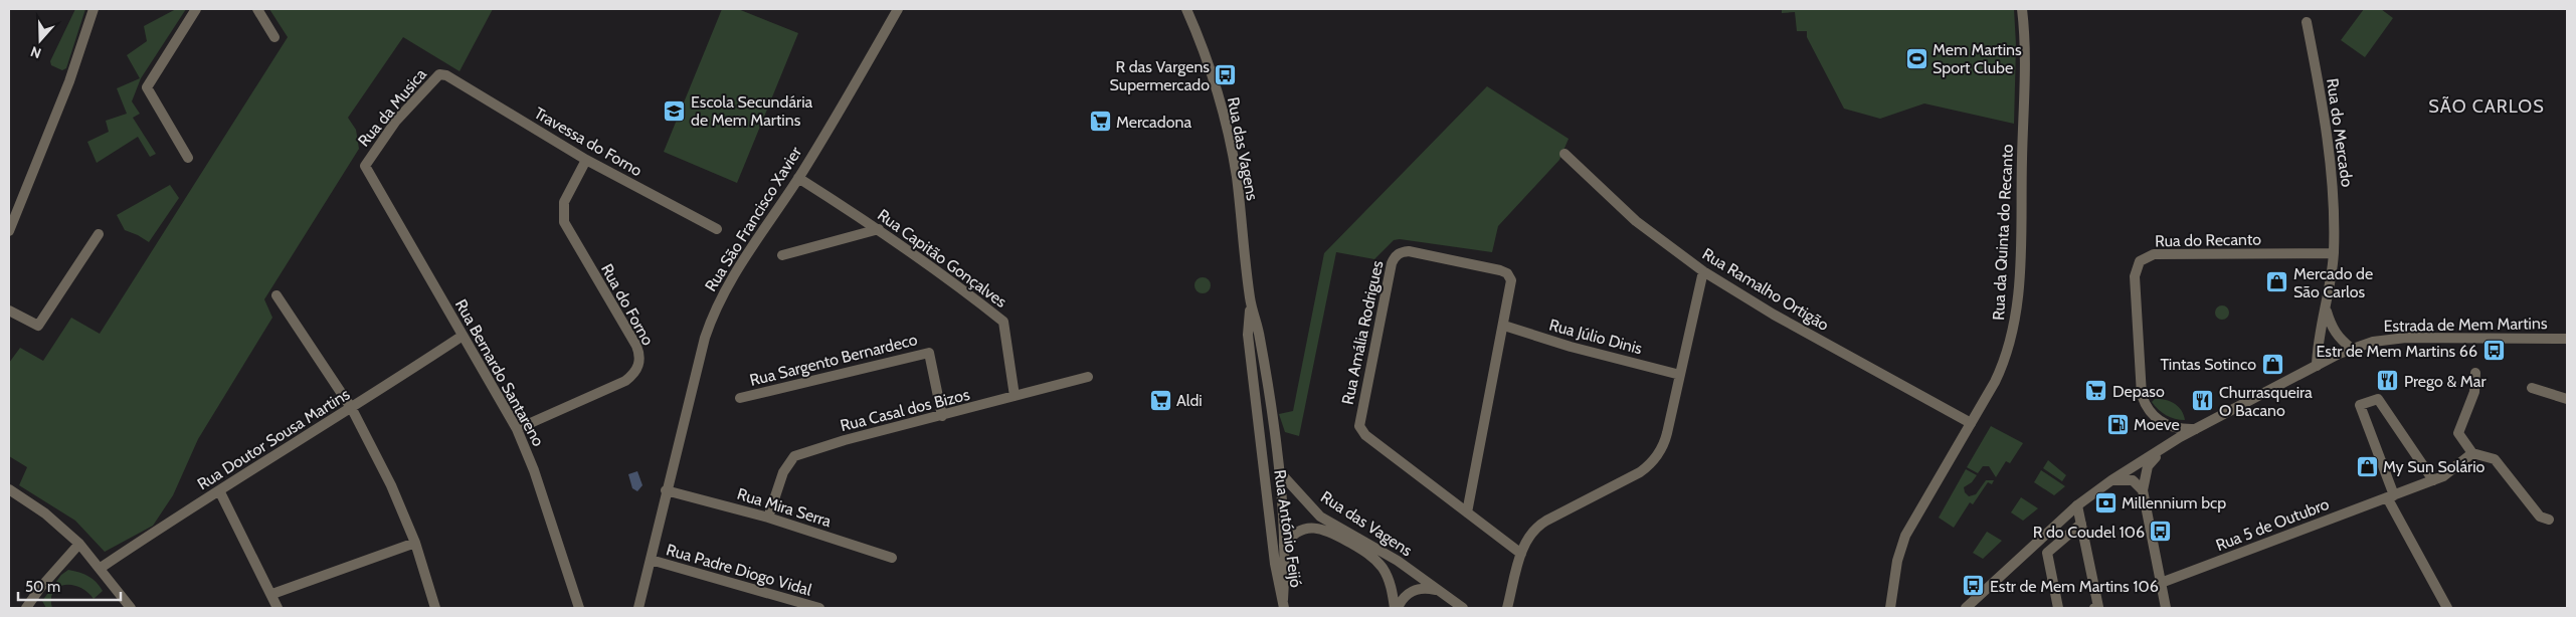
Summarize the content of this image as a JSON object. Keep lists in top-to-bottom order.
{
  "streets": {
    "street": [
      "Rua da Musica",
      "Rua do Mercado",
      "Travessa do Forno",
      "Rua das Vagens",
      "Rua São Francisco Xavier",
      "Rua da Quinta do Recanto",
      "Rua do Recanto",
      "Rua Capitão Gonçalves",
      "Rua Ramalho Ortigão",
      "Rua do Forno",
      "Estrada de Mem Martins",
      "Rua Amália Rodrigues",
      "Rua Júlio Dinis",
      "Rua Sargento Bernardeco",
      "Rua Bernardo Santareno",
      "Rua Casal dos Bizos",
      "Rua Doutor Sousa Martins",
      "Rua Mira Serra",
      "Rua 5 de Outubro",
      "Rua António Feijó",
      "Rua Padre Diogo Vidal"
    ]
  },
  "crossings": [
    ["Rua da Musica", "Travessa do Forno"],
    ["Rua da Musica", "Rua Bernardo Santareno"],
    ["Rua do Mercado", "Rua do Recanto"],
    ["Rua do Mercado", "Estrada de Mem Martins"],
    ["Travessa do Forno", "Rua do Forno"],
    ["Rua das Vagens", "Rua António Feijó"],
    ["Rua São Francisco Xavier", "Rua Capitão Gonçalves"],
    ["Rua São Francisco Xavier", "Rua Mira Serra"],
    ["Rua São Francisco Xavier", "Rua Padre Diogo Vidal"],
    ["Rua da Quinta do Recanto", "Rua Ramalho Ortigão"],
    ["Rua do Recanto", "Estrada de Mem Martins"],
    ["Rua Capitão Gonçalves", "Rua Casal dos Bizos"],
    ["Rua do Forno", "Rua Bernardo Santareno"],
    ["Rua Amália Rodrigues", "Rua Júlio Dinis"],
    ["Rua Sargento Bernardeco", "Rua Casal dos Bizos"],
    ["Rua Bernardo Santareno", "Rua Doutor Sousa Martins"],
    ["Rua Casal dos Bizos", "Rua Mira Serra"]
  ],
  "districts": ["SÃO CARLOS"],
  "places": {
    "sports": ["Mem Martins Sport Clube"],
    "bus stop": [
      "R das Vargens Supermercado",
      "Estr de Mem Martins 66",
      "R do Coudel 106",
      "Estr de Mem Martins 106"
    ],
    "school or university": ["Escola Secundária de Mem Martins"],
    "supermarket": ["Mercadona", "Depaso", "Aldi"],
    "shop": ["Mercado de São Carlos", "Tintas Sotinco", "My Sun Solário"],
    "restaurant": ["Prego & Mar", "Churrasqueira O Bacano"],
    "fuel station": ["Moeve"],
    "bank": ["Millennium bcp"]
  },
  "scale_bar": "50 m",
  "north": "bottom"
}
